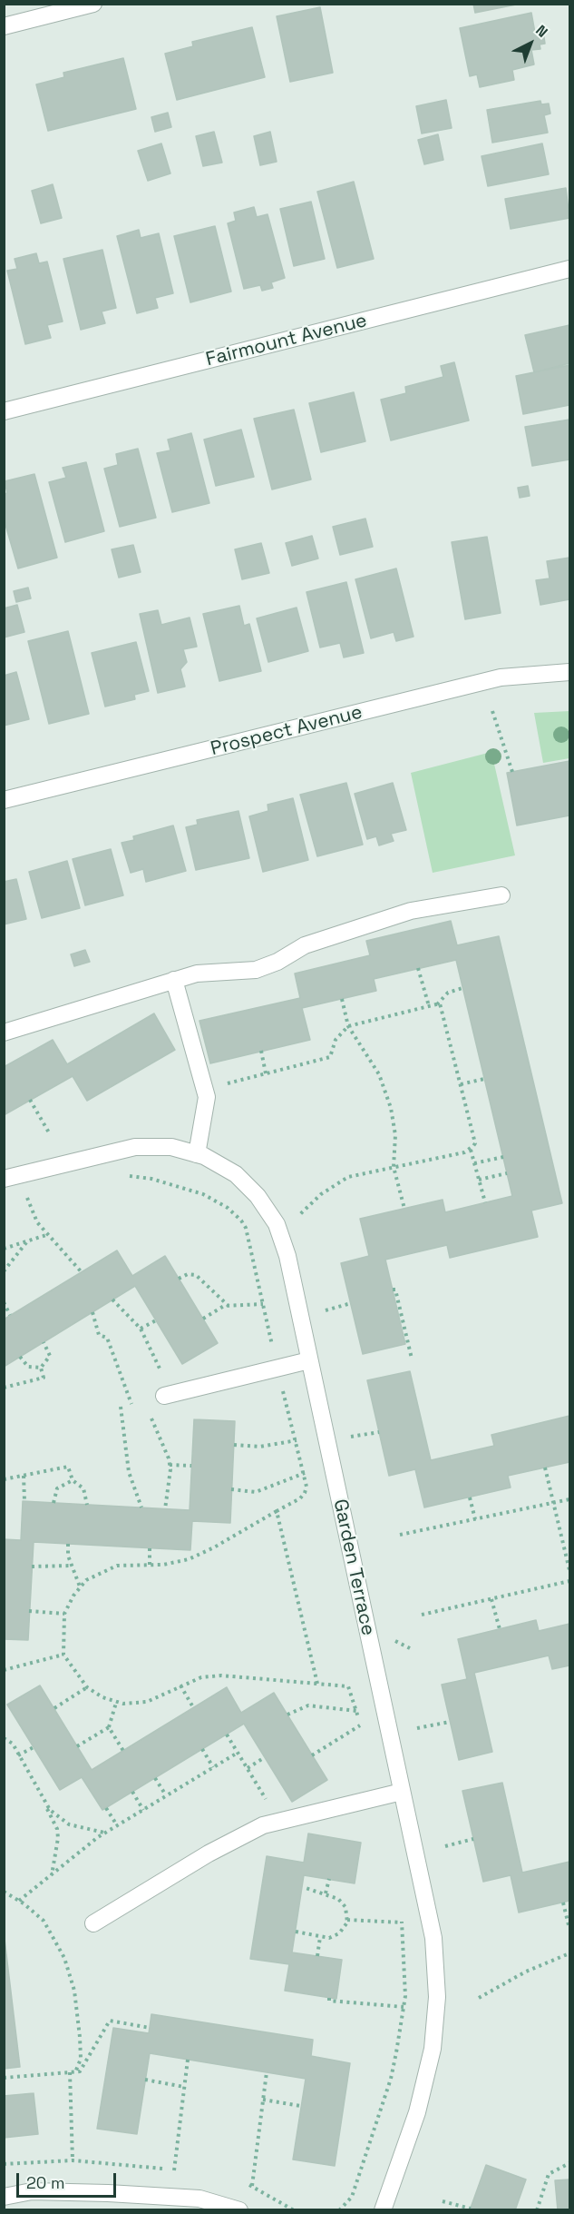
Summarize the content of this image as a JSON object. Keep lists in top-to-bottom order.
{
  "streets": {
    "street": ["Fairmount Avenue", "Prospect Avenue", "Garden Terrace"]
  },
  "scale_bar": "20 m",
  "north": "top right"
}
